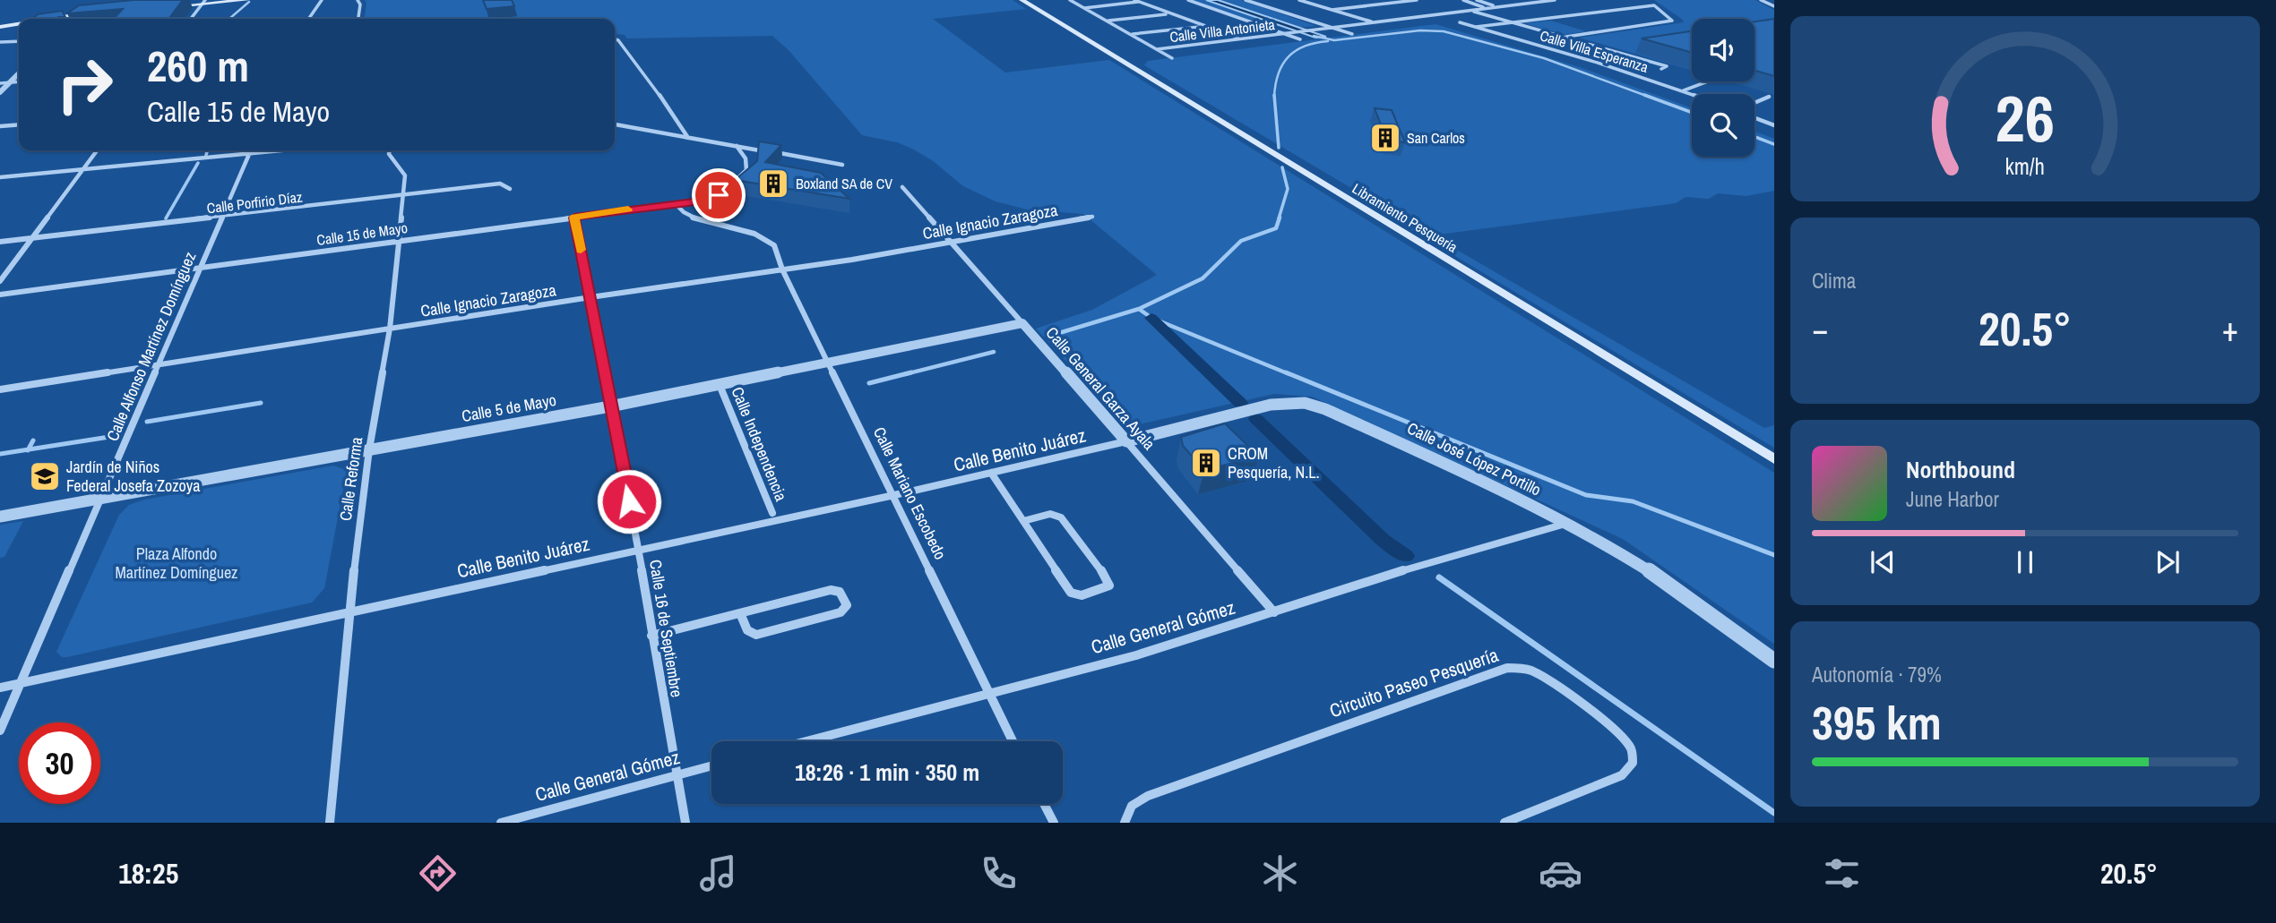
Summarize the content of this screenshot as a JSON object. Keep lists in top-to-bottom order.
{
  "streets": {
    "main road": ["Libramiento Pesquería"],
    "street": [
      "Calle Villa Antonieta",
      "Calle Villa Esperanza",
      "Calle Porfirio Díaz",
      "Calle Ignacio Zaragoza",
      "Calle 15 de Mayo",
      "Calle Alfonso Martínez Domínguez",
      "Calle General Garza Ayala",
      "Calle 5 de Mayo",
      "Calle Independencia",
      "Calle Benito Juárez",
      "Calle José López Portillo",
      "Calle Reforma",
      "Calle Mariano Escobedo",
      "Calle General Gómez",
      "Calle 16 de Septiembre",
      "Circuito Paseo Pesquería"
    ]
  },
  "crossings": [
    ["Calle Porfirio Díaz", "Calle Alfonso Martínez Domínguez"],
    ["Calle Porfirio Díaz", "Calle Reforma"],
    ["Calle Ignacio Zaragoza", "Calle Alfonso Martínez Domínguez"],
    ["Calle Ignacio Zaragoza", "Calle General Garza Ayala"],
    ["Calle Ignacio Zaragoza", "Calle Reforma"],
    ["Calle Ignacio Zaragoza", "Calle Mariano Escobedo"],
    ["Calle Ignacio Zaragoza", "Calle 16 de Septiembre"],
    ["Calle 15 de Mayo", "Calle Alfonso Martínez Domínguez"],
    ["Calle 15 de Mayo", "Calle Reforma"],
    ["Calle 15 de Mayo", "Calle Mariano Escobedo"],
    ["Calle 15 de Mayo", "Calle 16 de Septiembre"],
    ["Calle Alfonso Martínez Domínguez", "Calle 5 de Mayo"],
    ["Calle Alfonso Martínez Domínguez", "Calle Benito Juárez"],
    ["Calle General Garza Ayala", "Calle 5 de Mayo"],
    ["Calle General Garza Ayala", "Calle Benito Juárez"],
    ["Calle General Garza Ayala", "Calle José López Portillo"],
    ["Calle General Garza Ayala", "Calle General Gómez"],
    ["Calle 5 de Mayo", "Calle Independencia"],
    ["Calle 5 de Mayo", "Calle Reforma"],
    ["Calle 5 de Mayo", "Calle Mariano Escobedo"],
    ["Calle 5 de Mayo", "Calle 16 de Septiembre"],
    ["Calle Benito Juárez", "Calle José López Portillo"],
    ["Calle Benito Juárez", "Calle Reforma"],
    ["Calle Benito Juárez", "Calle Mariano Escobedo"],
    ["Calle Benito Juárez", "Calle 16 de Septiembre"],
    ["Calle José López Portillo", "Calle General Gómez"],
    ["Calle Mariano Escobedo", "Calle General Gómez"],
    ["Calle General Gómez", "Calle 16 de Septiembre"]
  ],
  "parks": ["Plaza Alfondo Martínez Domínguez"],
  "places": {
    "building": ["San Carlos", "Boxland SA de CV", "CROM Pesquería, N.L."],
    "school or university": ["Jardín de Niños Federal Josefa Zozoya"]
  },
  "page": {
    "turn": ["260 m", "Calle 15 de Mayo"],
    "tile": [
      "Clima",
      ["Autonomía · 79%", "395 km"]
    ],
    "heat": ["−", "20.5°", "+"],
    "song": ["Northbound", "June Harbor"],
    "limit": "30",
    "trip": "18:26 · 1 min · 350 m",
    "tabs": ["18:25", "20.5°"],
    "gauge": ["26", "km/h"]
  }
}
